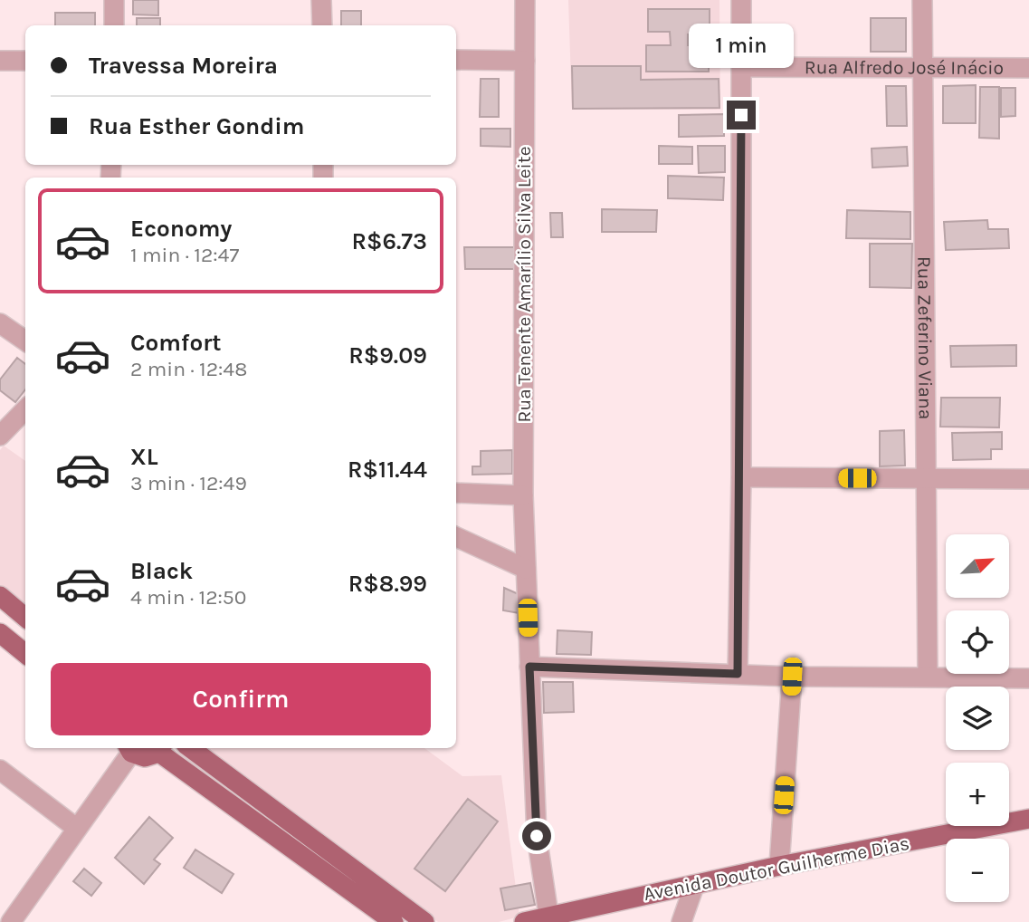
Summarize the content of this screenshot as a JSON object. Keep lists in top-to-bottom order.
{
  "streets": {
    "main road": ["Avenida Doutor Guilherme Dias"],
    "street": ["Rua Alfredo José Inácio", "Rua Tenente Amarílio Silva Leite", "Rua Zeferino Viana"]
  },
  "crossings": [
    ["Rua Alfredo José Inácio", "Rua Zeferino Viana"],
    ["Rua Tenente Amarílio Silva Leite", "Avenida Doutor Guilherme Dias"]
  ],
  "north": "top right",
  "page": {
    "bubble": "1 min",
    "banner": ["Travessa Moreira", "Rua Esther Gondim"],
    "list": [
      {
        "name": "Economy",
        "note": "1 min · 12:47",
        "value": "R$6.73"
      },
      {
        "name": "Comfort",
        "note": "2 min · 12:48",
        "value": "R$9.09"
      },
      {
        "name": "XL",
        "note": "3 min · 12:49",
        "value": "R$11.44"
      },
      {
        "name": "Black",
        "note": "4 min · 12:50",
        "value": "R$8.99"
      }
    ],
    "map_buttons": ["+", "−"],
    "buttons": "Confirm"
  }
}
